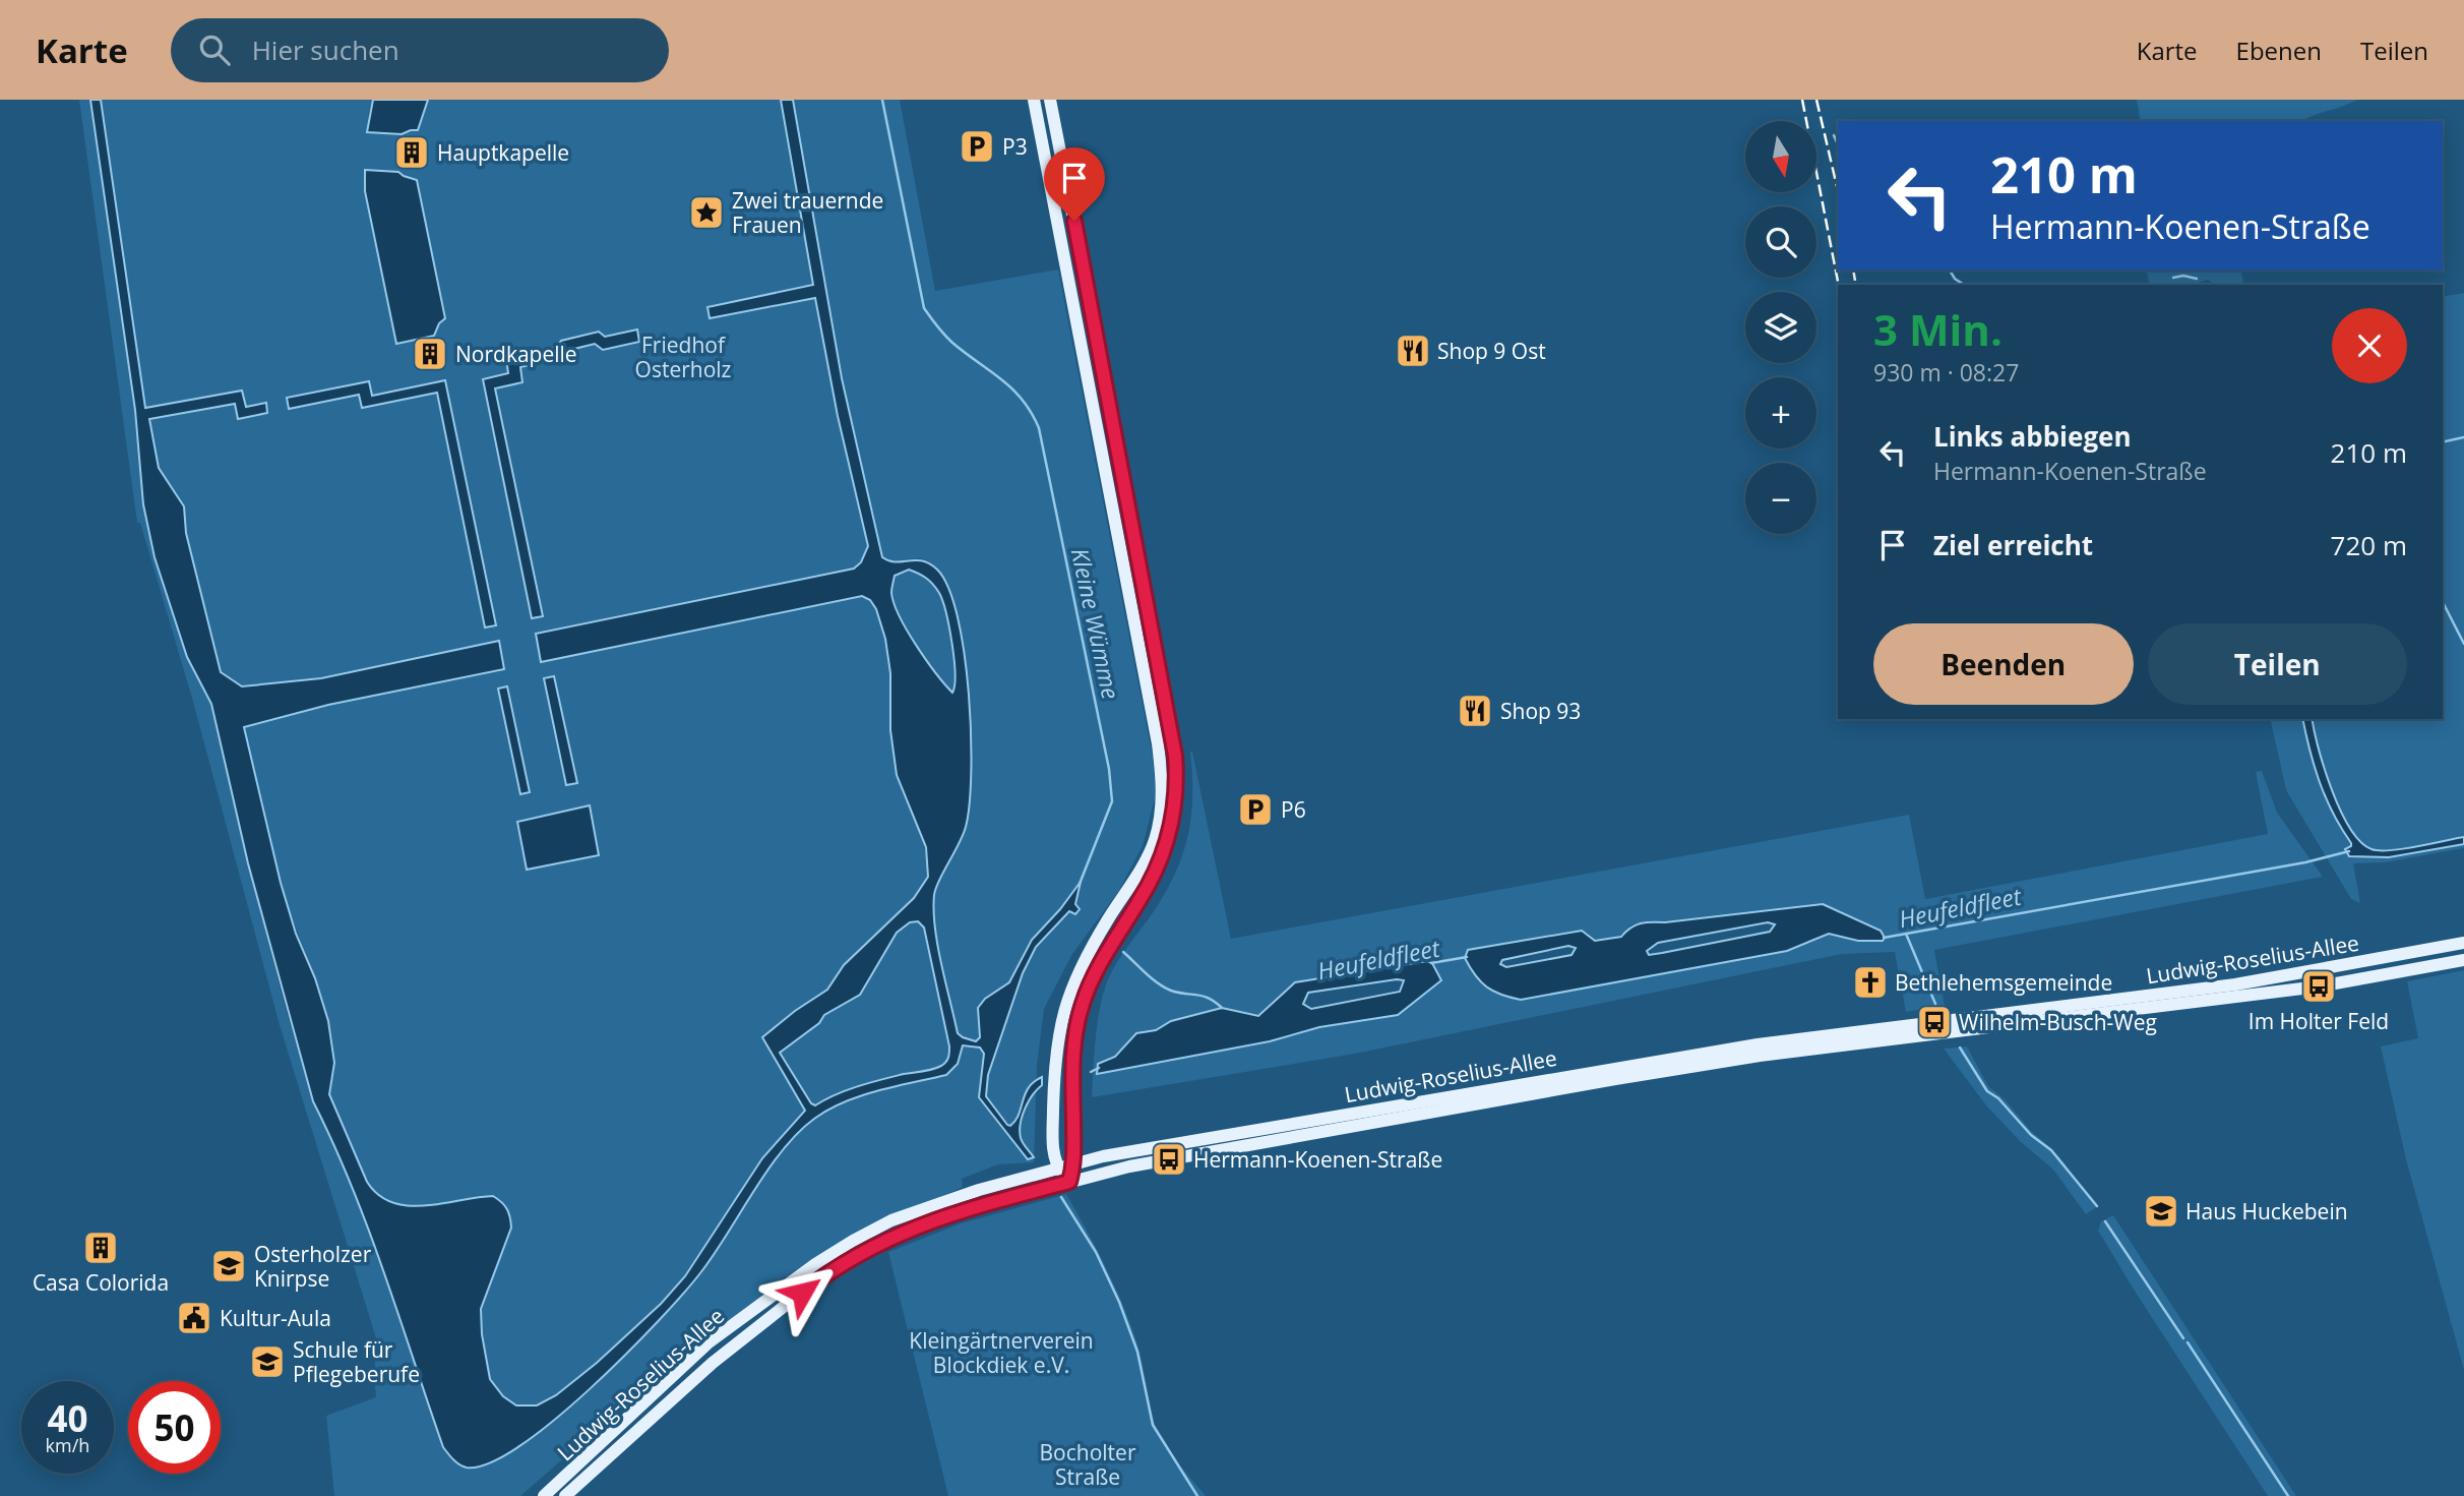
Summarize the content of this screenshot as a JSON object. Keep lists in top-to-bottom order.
{
  "streets": {
    "main road": ["Ludwig-Roselius-Allee"]
  },
  "water": ["Kleine Wümme", "Heufeldfleet"],
  "parks": ["Friedhof Osterholz", "Kleingärtnerverein Blockdiek e.V.", "Bocholter Straße"],
  "places": {
    "parking": ["P3", "P6"],
    "building": ["Hauptkapelle", "Nordkapelle", "Casa Colorida"],
    "place": ["Zwei trauernde Frauen"],
    "restaurant": ["Shop 9 Ost", "Shop 93"],
    "church": ["Bethlehemsgemeinde"],
    "bus stop": ["Im Holter Feld", "Wilhelm-Busch-Weg", "Hermann-Koenen-Straße"],
    "school or university": ["Haus Huckebein", "Osterholzer Knirpse", "Schule für Pflegeberufe"],
    "public building": ["Kultur-Aula"]
  },
  "north": "bottom",
  "page": {
    "header": "Karte",
    "search": "Hier suchen",
    "nav": ["Karte", "Ebenen", "Teilen"],
    "map_buttons": ["+", "−"],
    "turn": ["210 m", "Hermann-Koenen-Straße"],
    "heading": ["3 Min.", "930 m · 08:27"],
    "list": [
      {
        "name": "Links abbiegen",
        "note": "Hermann-Koenen-Straße",
        "value": "210 m"
      },
      {
        "name": "Ziel erreicht",
        "value": "720 m"
      }
    ],
    "buttons": ["Beenden", "Teilen"],
    "speed": "40 km/h",
    "limit": "50"
  }
}
